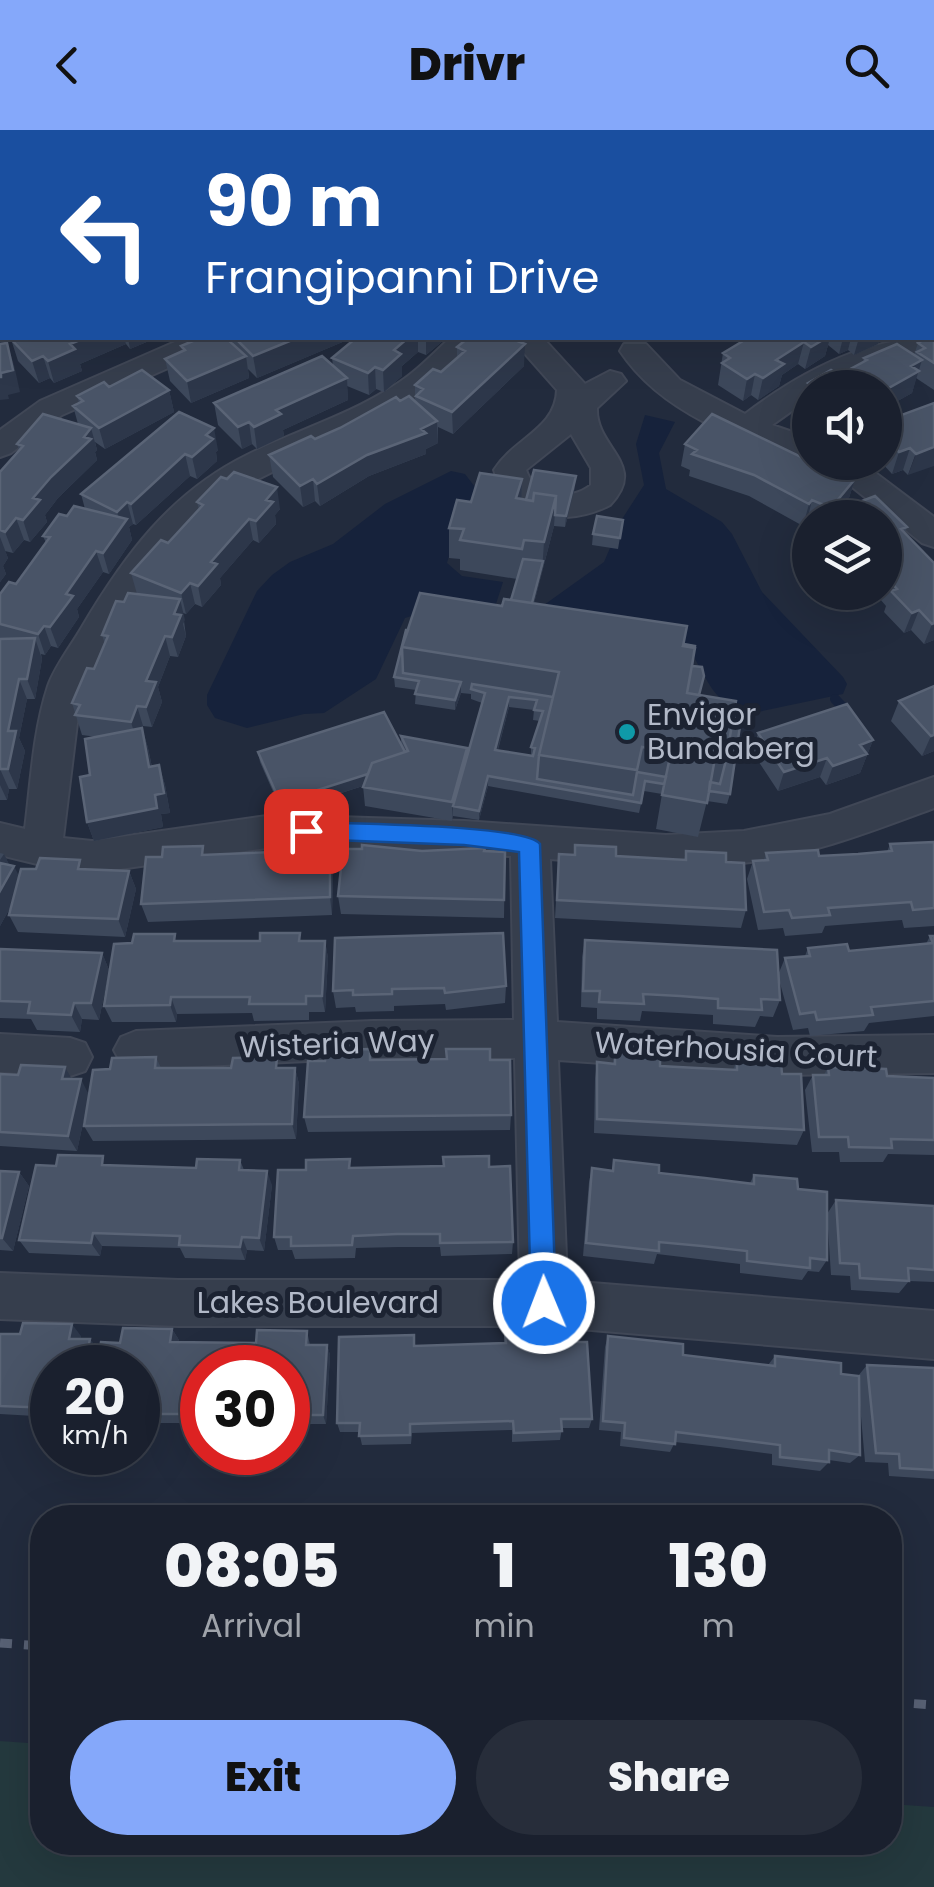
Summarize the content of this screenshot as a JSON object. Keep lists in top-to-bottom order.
{
  "streets": {
    "street": ["Wisteria Way", "Waterhousia Court", "Lakes Boulevard"]
  },
  "crossings": [
    ["Wisteria Way", "Waterhousia Court"]
  ],
  "places": ["Envigor Bundaberg"],
  "page": {
    "header": "Drivr",
    "turn": ["90 m", "Frangipanni Drive"],
    "speed": "20 km/h",
    "limit": "30",
    "eta": [
      "08:05",
      "Arrival",
      "1",
      "min",
      "130",
      "m"
    ],
    "buttons": ["Exit", "Share"]
  }
}
